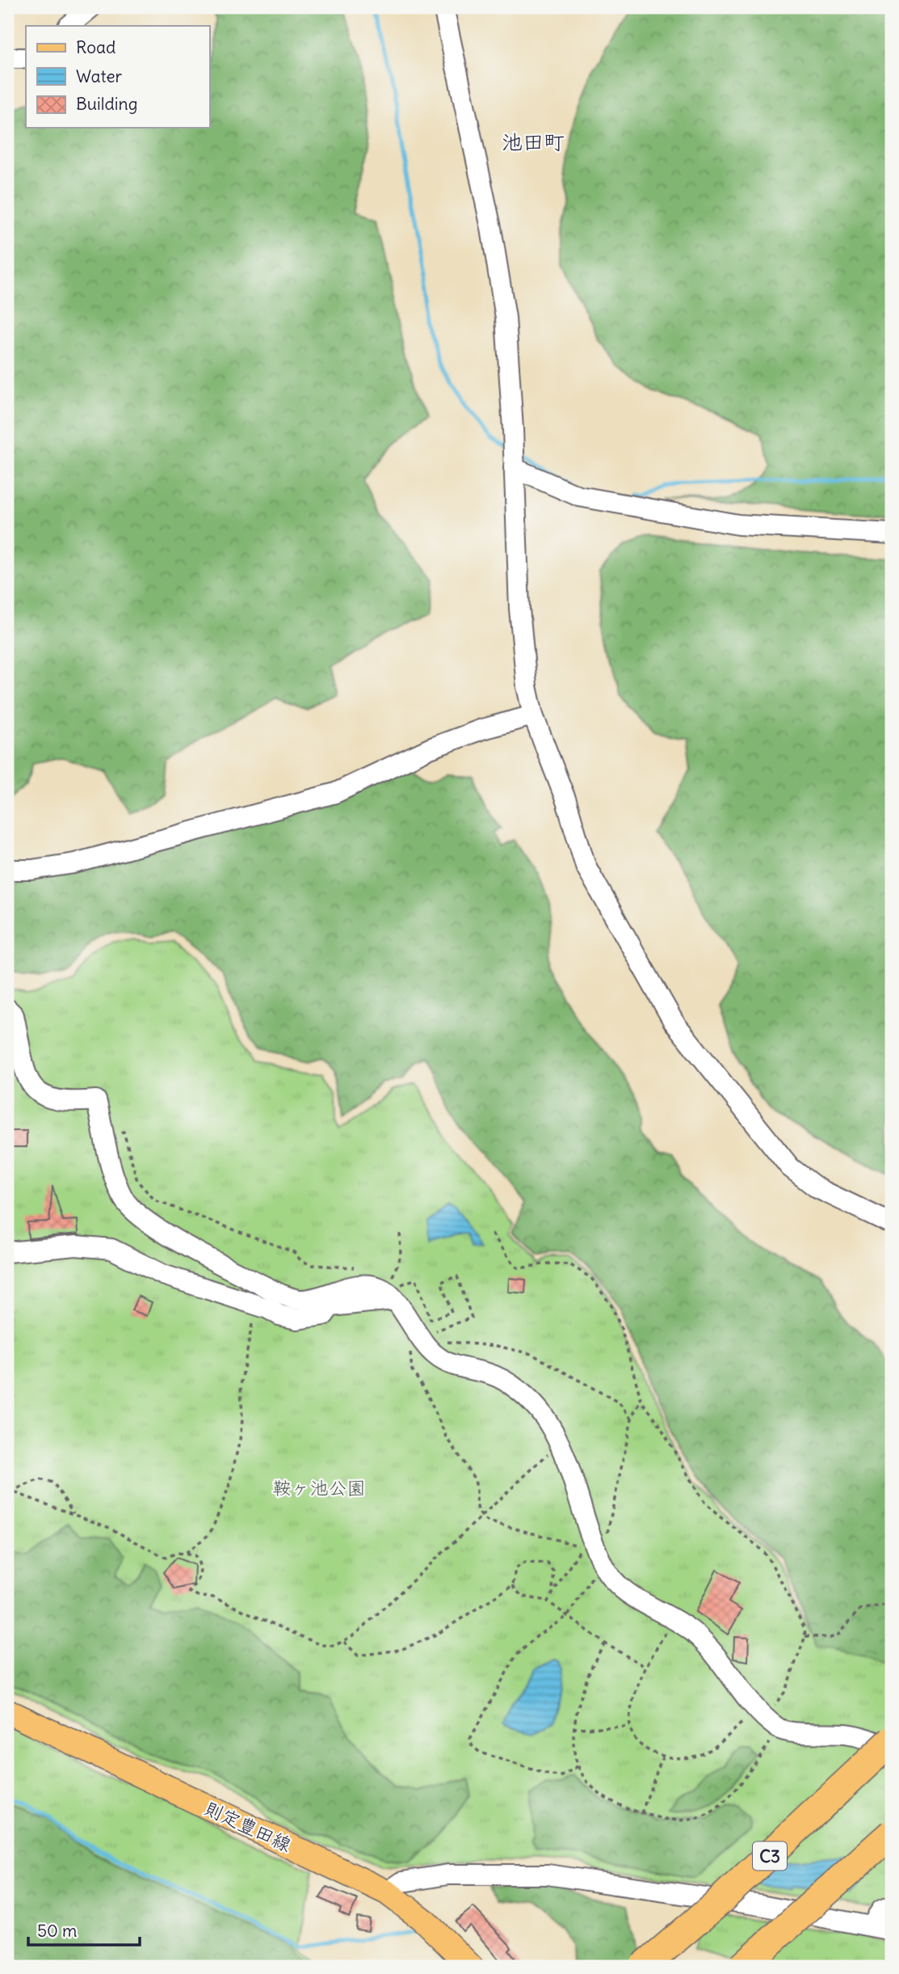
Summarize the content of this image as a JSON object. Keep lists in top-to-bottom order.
{
  "streets": {
    "highway": ["C3"],
    "main road": ["則定豊田線"]
  },
  "districts": ["池田町"],
  "parks": ["鞍ヶ池公園"],
  "legend": ["Road", "Water", "Building"],
  "scale_bar": "50 m"
}
